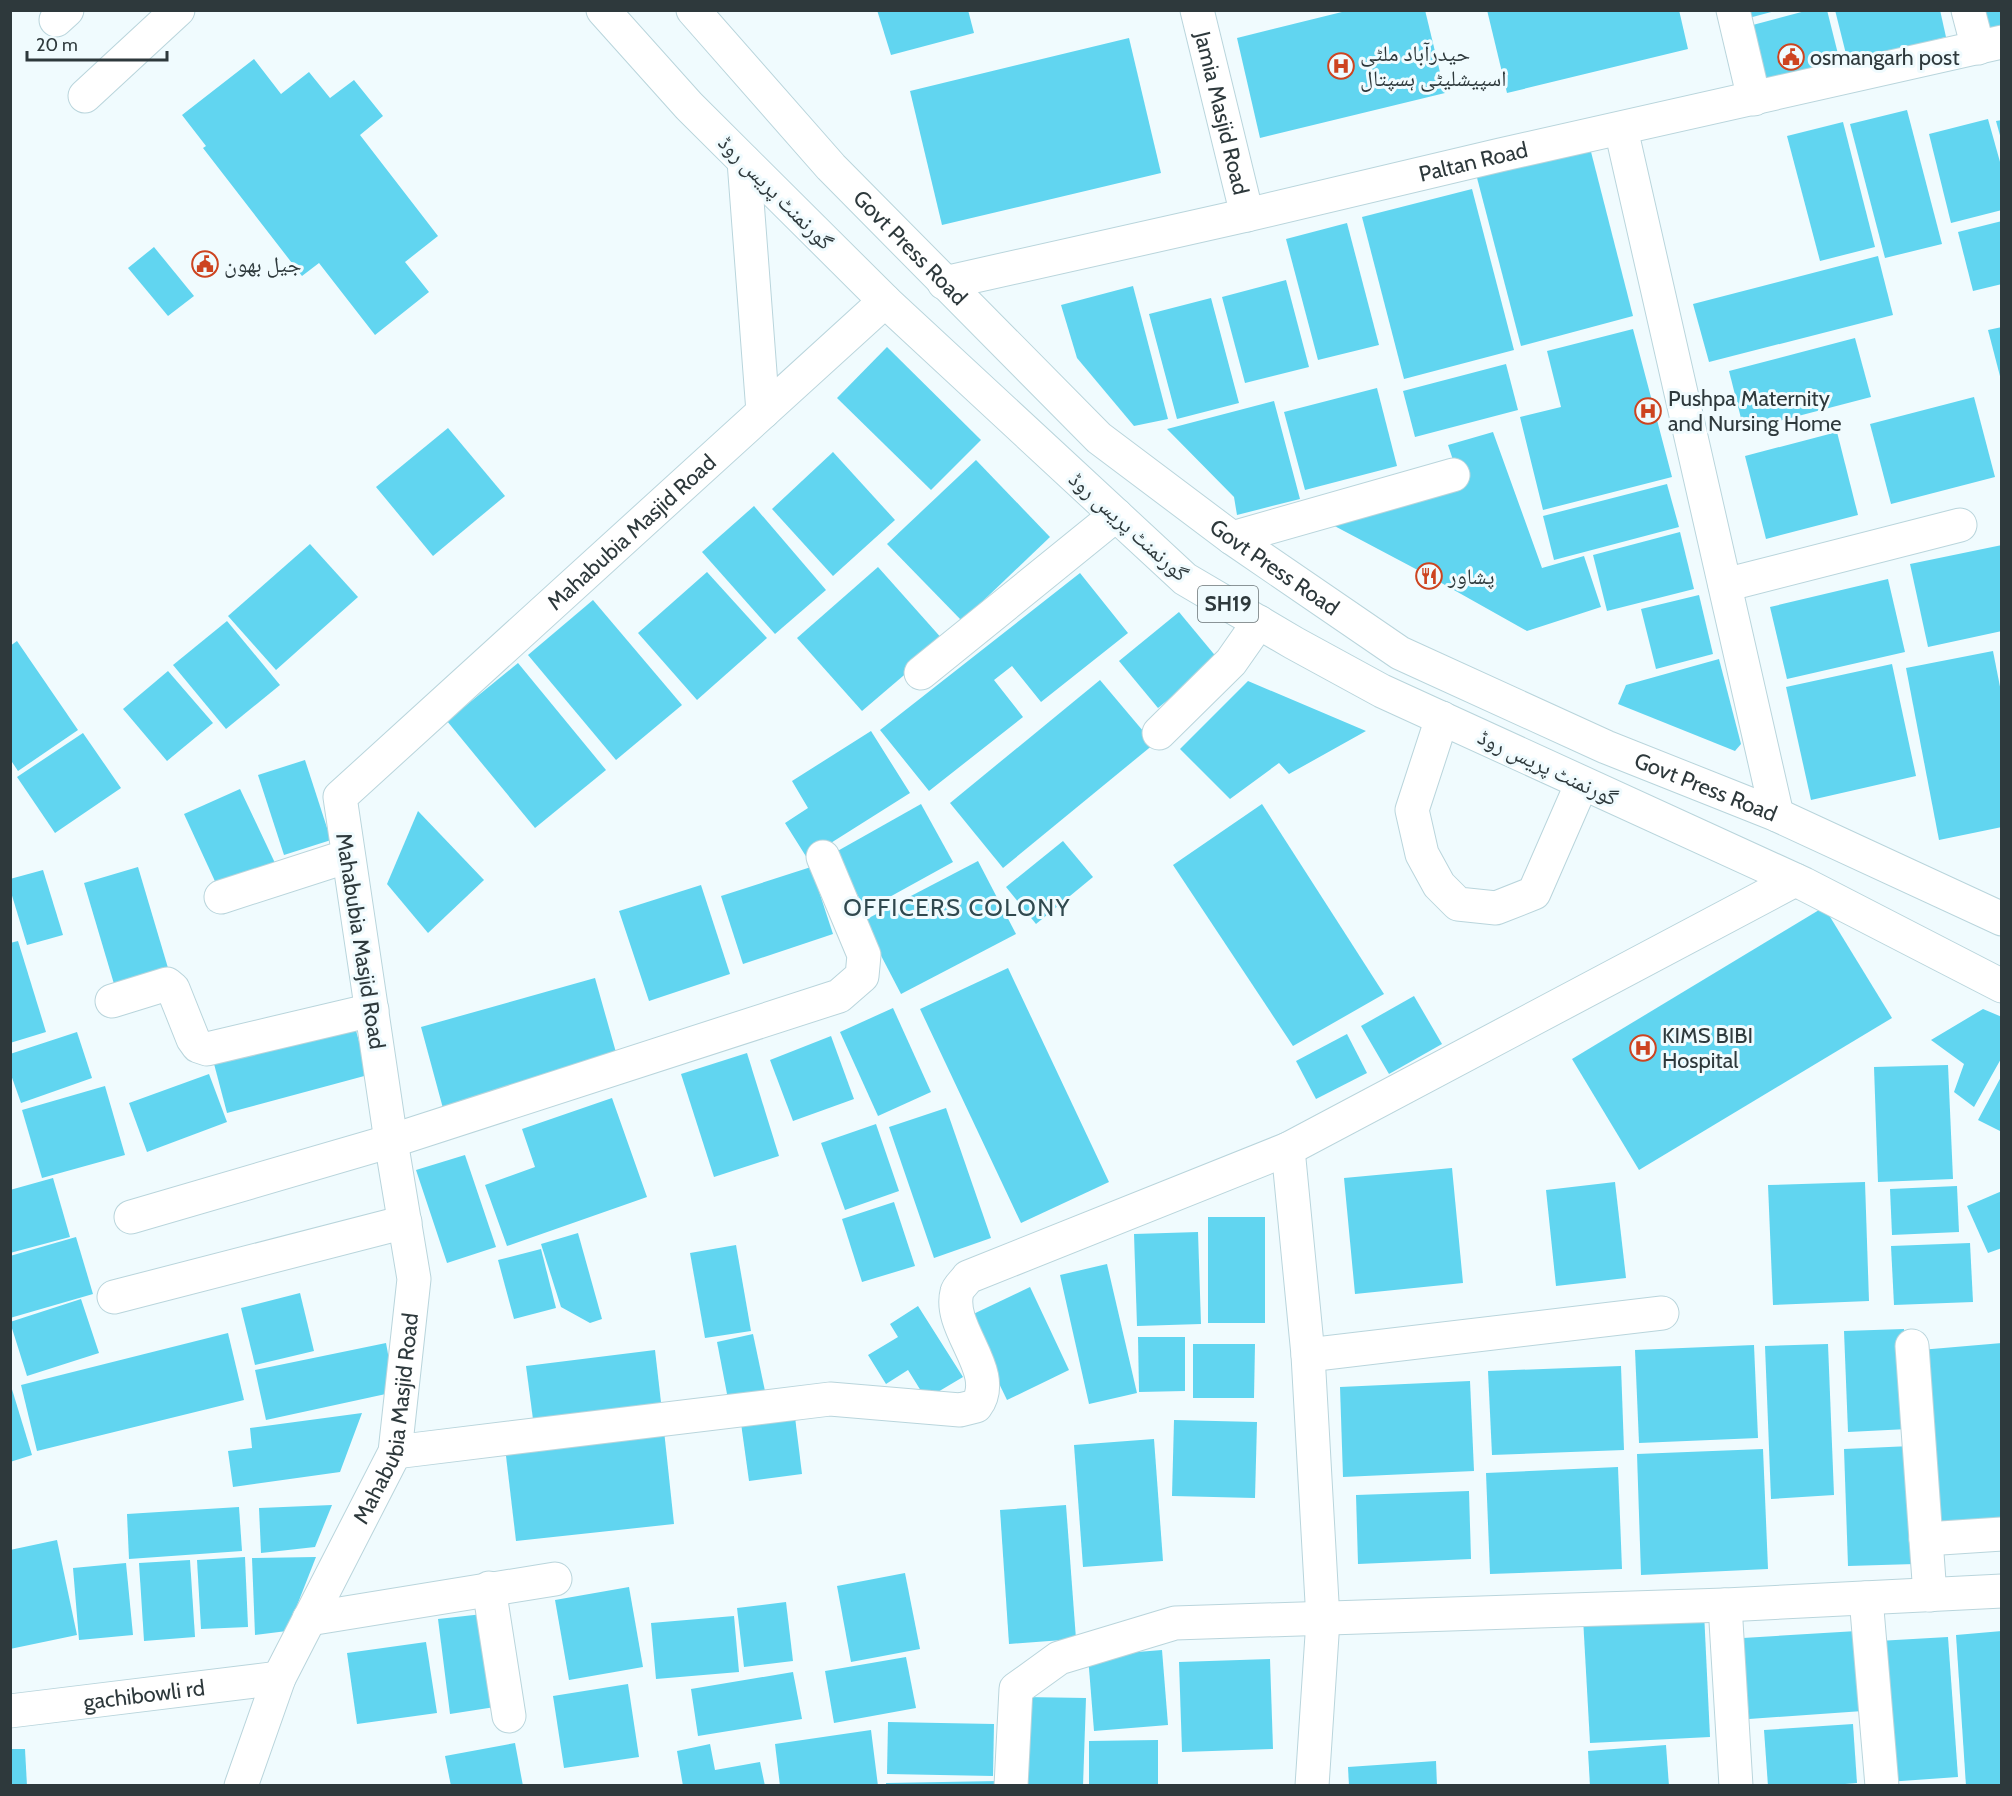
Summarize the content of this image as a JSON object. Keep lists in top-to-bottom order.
{
  "streets": {
    "street": [
      "Jamia Masjid Road",
      "Paltan Road",
      "گورنمنٹ پریس روڈ",
      "Govt Press Road",
      "Mahabubia Masjid Road",
      "SH19",
      "gachibowli rd"
    ]
  },
  "crossings": [
    ["Jamia Masjid Road", "Paltan Road"],
    ["Paltan Road", "Govt Press Road"],
    ["گورنمنٹ پریس روڈ", "Mahabubia Masjid Road"],
    ["Mahabubia Masjid Road", "gachibowli rd"]
  ],
  "districts": ["OFFICERS COLONY"],
  "places": {
    "public building": ["osmangarh post", "جیل بھون"],
    "hospital": ["حیدرآباد ملٹی اسپیشلیٹی ہسپتال", "Pushpa Maternity and Nursing Home", "KIMS BIBI Hospital"],
    "restaurant": ["پشاور"]
  },
  "scale_bar": "20 m"
}
